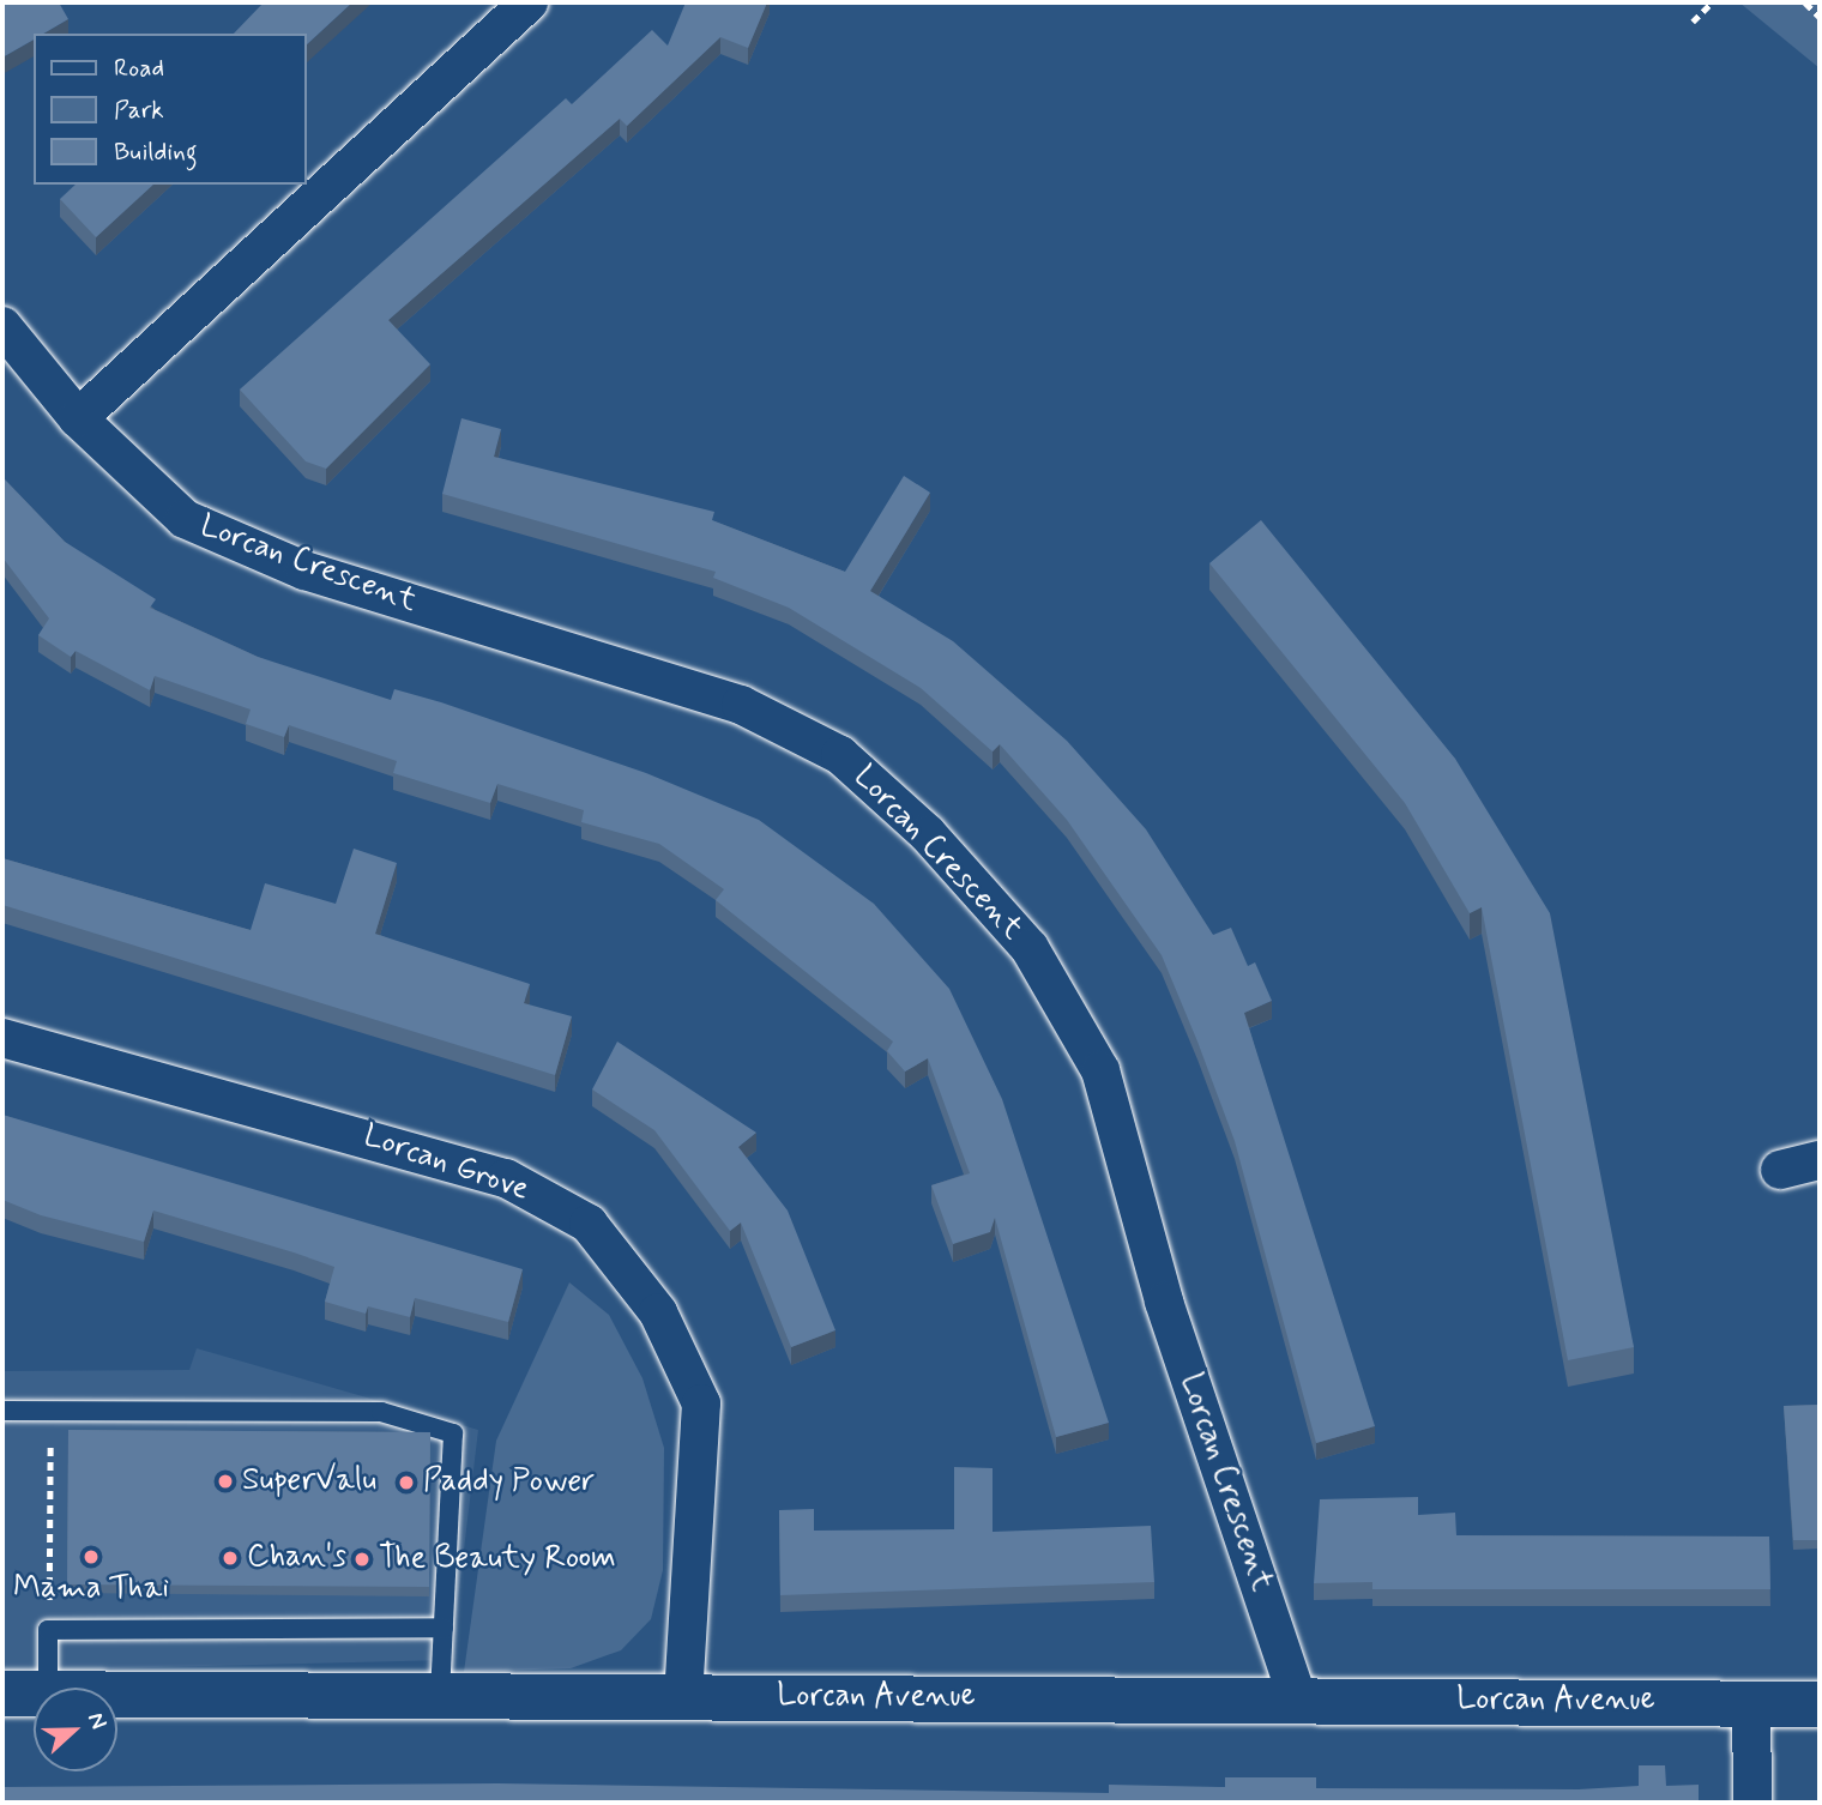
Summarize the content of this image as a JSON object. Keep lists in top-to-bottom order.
{
  "streets": {
    "street": ["Lorcan Crescent", "Lorcan Grove", "Lorcan Avenue"]
  },
  "crossings": [
    ["Lorcan Crescent", "Lorcan Avenue"],
    ["Lorcan Grove", "Lorcan Avenue"]
  ],
  "places": [
    "SuperValu",
    "Paddy Power",
    "Mama Thai",
    "Chan's",
    "The Beauty Room"
  ],
  "legend": ["Road", "Park", "Building"],
  "north": "right"
}
